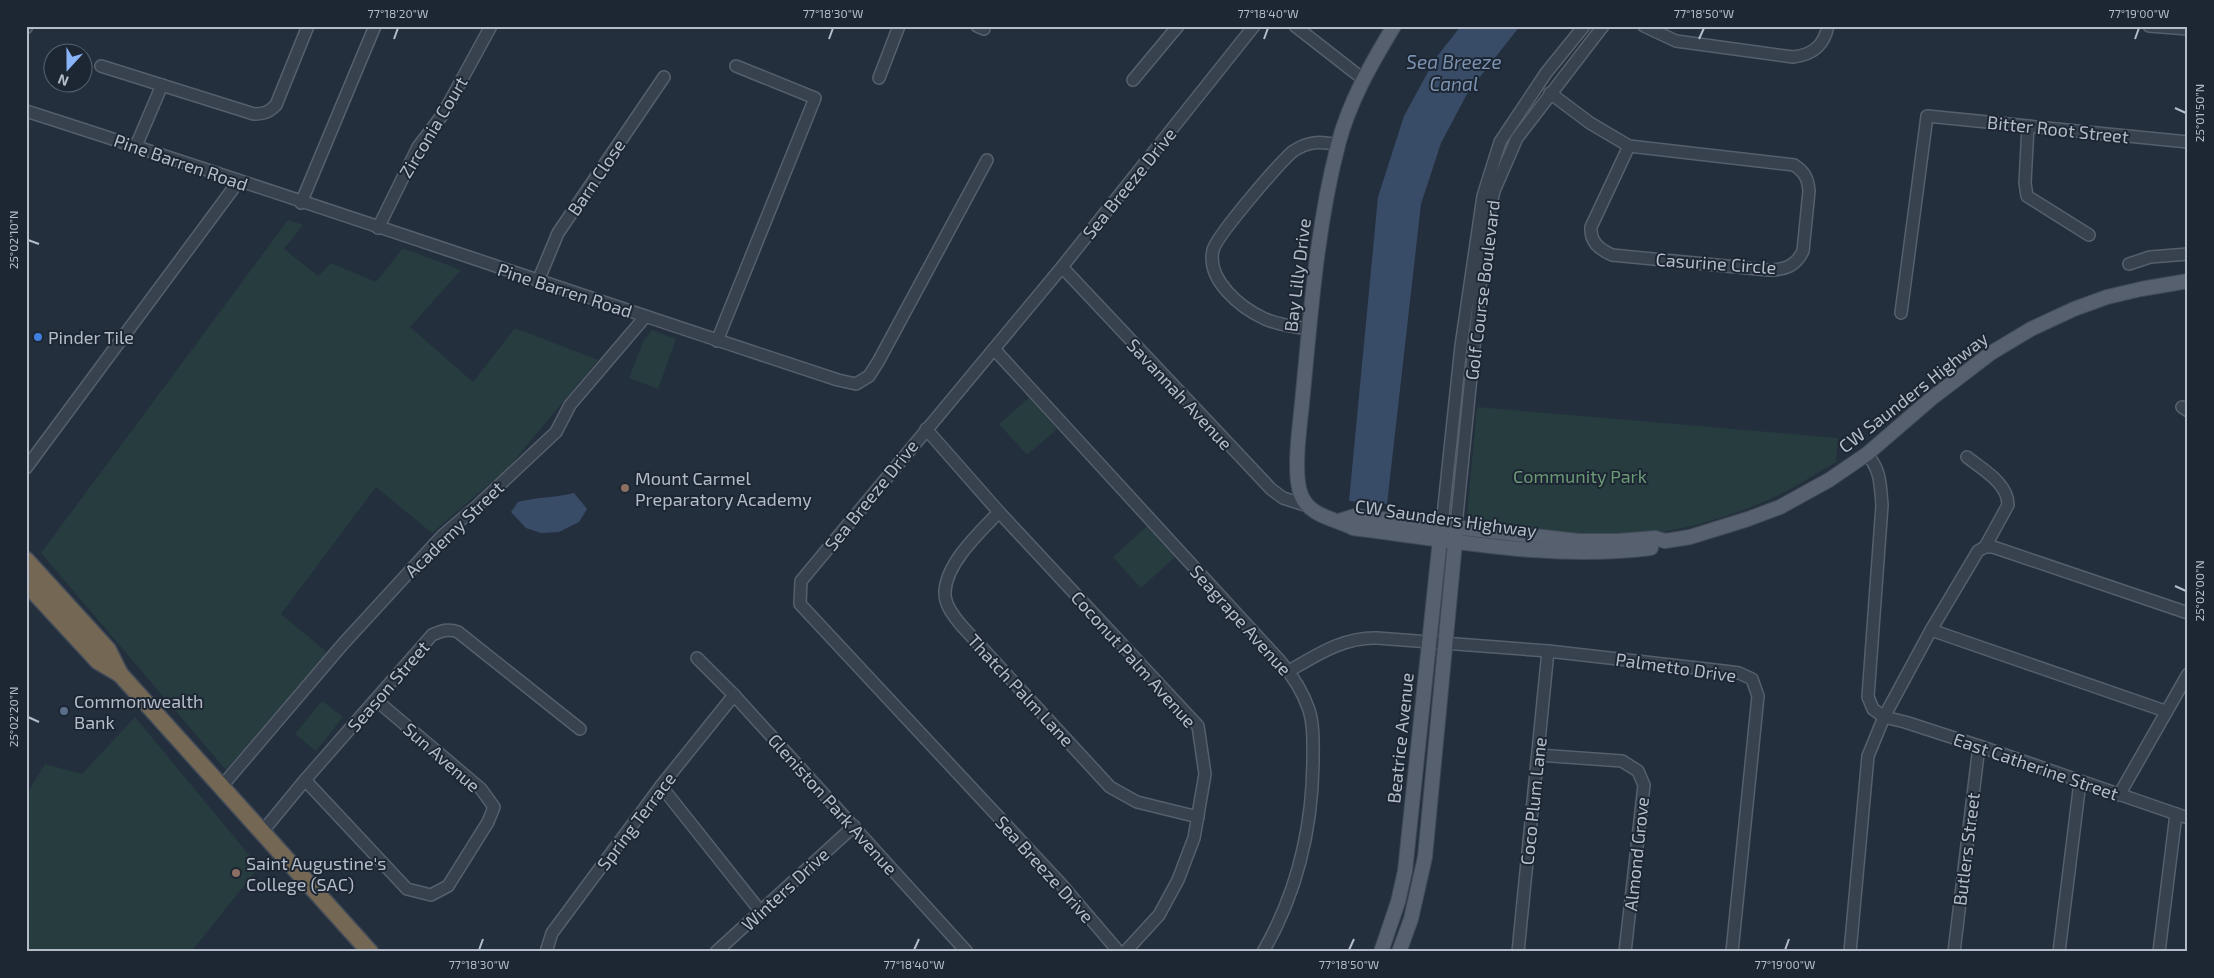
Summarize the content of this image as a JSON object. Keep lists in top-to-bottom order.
{
  "streets": {
    "main road": ["Bay Lilly Drive", "CW Saunders Highway", "Beatrice Avenue"],
    "street": [
      "Zirconia Court",
      "Bitter Root Street",
      "Pine Barren Road",
      "Barn Close",
      "Sea Breeze Drive",
      "Casurine Circle",
      "Golf Course Boulevard",
      "Savannah Avenue",
      "Academy Street",
      "Seagrape Avenue",
      "Coconut Palm Avenue",
      "Palmetto Drive",
      "Season Street",
      "Thatch Palm Lane",
      "Sun Avenue",
      "East Catherine Street",
      "Coco Plum Lane",
      "Gleniston Park Avenue",
      "Spring Terrace",
      "Butlers Street",
      "Almond Grove",
      "Winters Drive"
    ]
  },
  "crossings": [
    ["Zirconia Court", "Pine Barren Road"],
    ["Pine Barren Road", "Barn Close"],
    ["Pine Barren Road", "Academy Street"],
    ["Sea Breeze Drive", "Savannah Avenue"],
    ["Sea Breeze Drive", "Seagrape Avenue"],
    ["Sea Breeze Drive", "Coconut Palm Avenue"],
    ["Casurine Circle", "Golf Course Boulevard"],
    ["Bay Lilly Drive", "Savannah Avenue"],
    ["Golf Course Boulevard", "CW Saunders Highway"],
    ["Golf Course Boulevard", "Beatrice Avenue"],
    ["CW Saunders Highway", "Beatrice Avenue"],
    ["Seagrape Avenue", "Palmetto Drive"],
    ["Coconut Palm Avenue", "Thatch Palm Lane"],
    ["Palmetto Drive", "Beatrice Avenue"],
    ["Palmetto Drive", "Coco Plum Lane"],
    ["Season Street", "Sun Avenue"],
    ["East Catherine Street", "Butlers Street"],
    ["Coco Plum Lane", "Almond Grove"],
    ["Gleniston Park Avenue", "Spring Terrace"],
    ["Gleniston Park Avenue", "Winters Drive"]
  ],
  "water": ["Sea Breeze Canal"],
  "parks": ["Community Park"],
  "places": [
    "Pinder Tile",
    "Mount Carmel Preparatory Academy",
    "Commonwealth Bank",
    "Saint Augustine's College (SAC)"
  ],
  "north": "bottom",
  "coordinates": [
    "77°18'20\"W",
    "77°18'30\"W",
    "77°18'40\"W",
    "77°18'50\"W",
    "77°19'00\"W",
    "25°01'50\"N",
    "25°02'10\"N",
    "25°02'00\"N",
    "25°02'20\"N"
  ]
}
